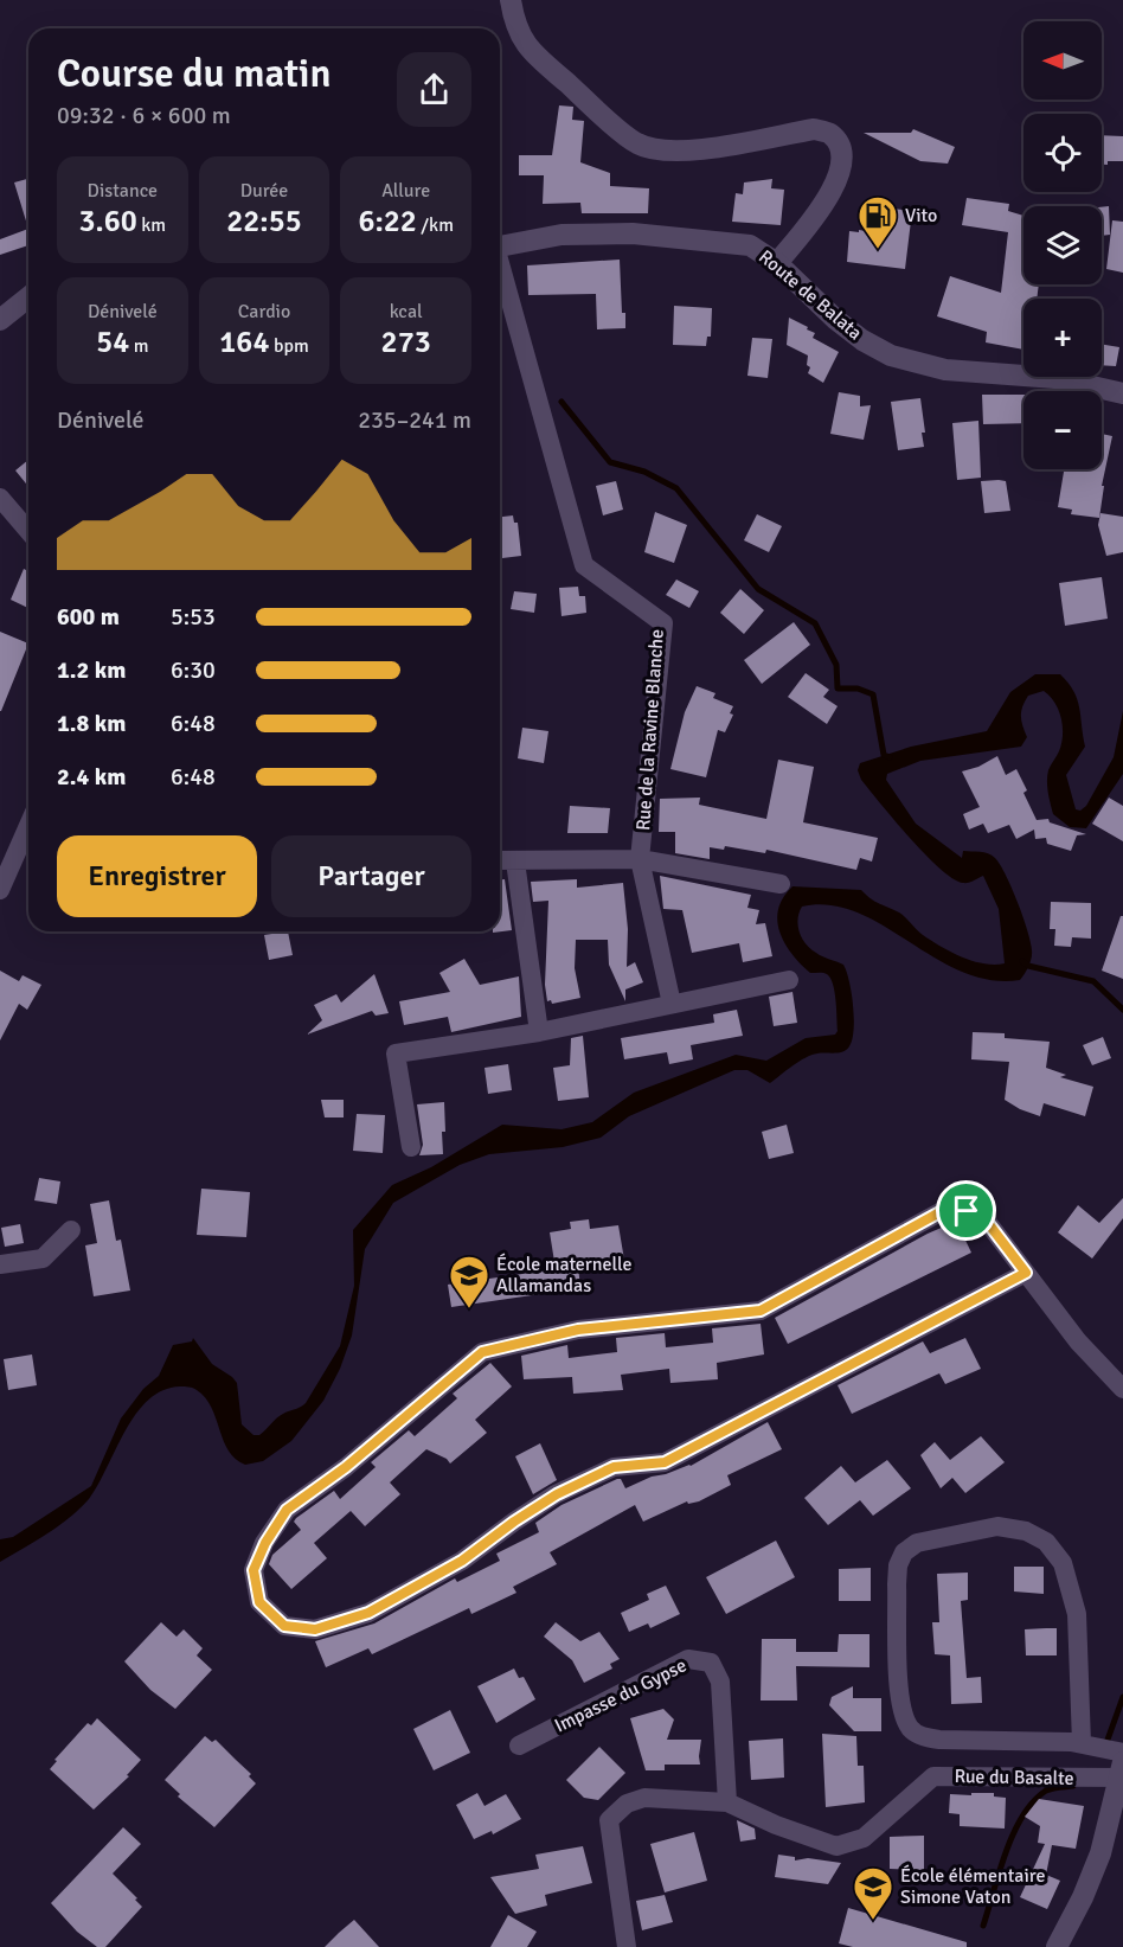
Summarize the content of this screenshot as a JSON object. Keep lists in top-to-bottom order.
{
  "streets": {
    "street": [
      "Route de Balata",
      "Rue de la Ravine Blanche",
      "Impasse du Gypse",
      "Rue du Basalte"
    ]
  },
  "crossings": [
    ["Impasse du Gypse", "Rue du Basalte"]
  ],
  "places": {
    "fuel station": ["Vito"],
    "school or university": ["École maternelle Allamandas", "École élémentaire Simone Vaton"]
  },
  "north": "left",
  "page": {
    "map_buttons": ["+", "−"],
    "heading": ["Course du matin", "09:32 · 6 × 600 m"],
    "stats": [
      ["Distance", "3.60 km"],
      ["Durée", "22:55"],
      ["Allure", "6:22 /km"],
      ["Dénivelé", "54 m"],
      ["Cardio", "164 bpm"],
      ["kcal", "273"]
    ],
    "chart": ["Dénivelé", "235–241 m"],
    "list": [
      {
        "name": "600 m",
        "note": "5:53"
      },
      {
        "name": "1.2 km",
        "note": "6:30"
      },
      {
        "name": "1.8 km",
        "note": "6:48"
      },
      {
        "name": "2.4 km",
        "note": "6:48"
      }
    ],
    "buttons": ["Enregistrer", "Partager"]
  }
}
